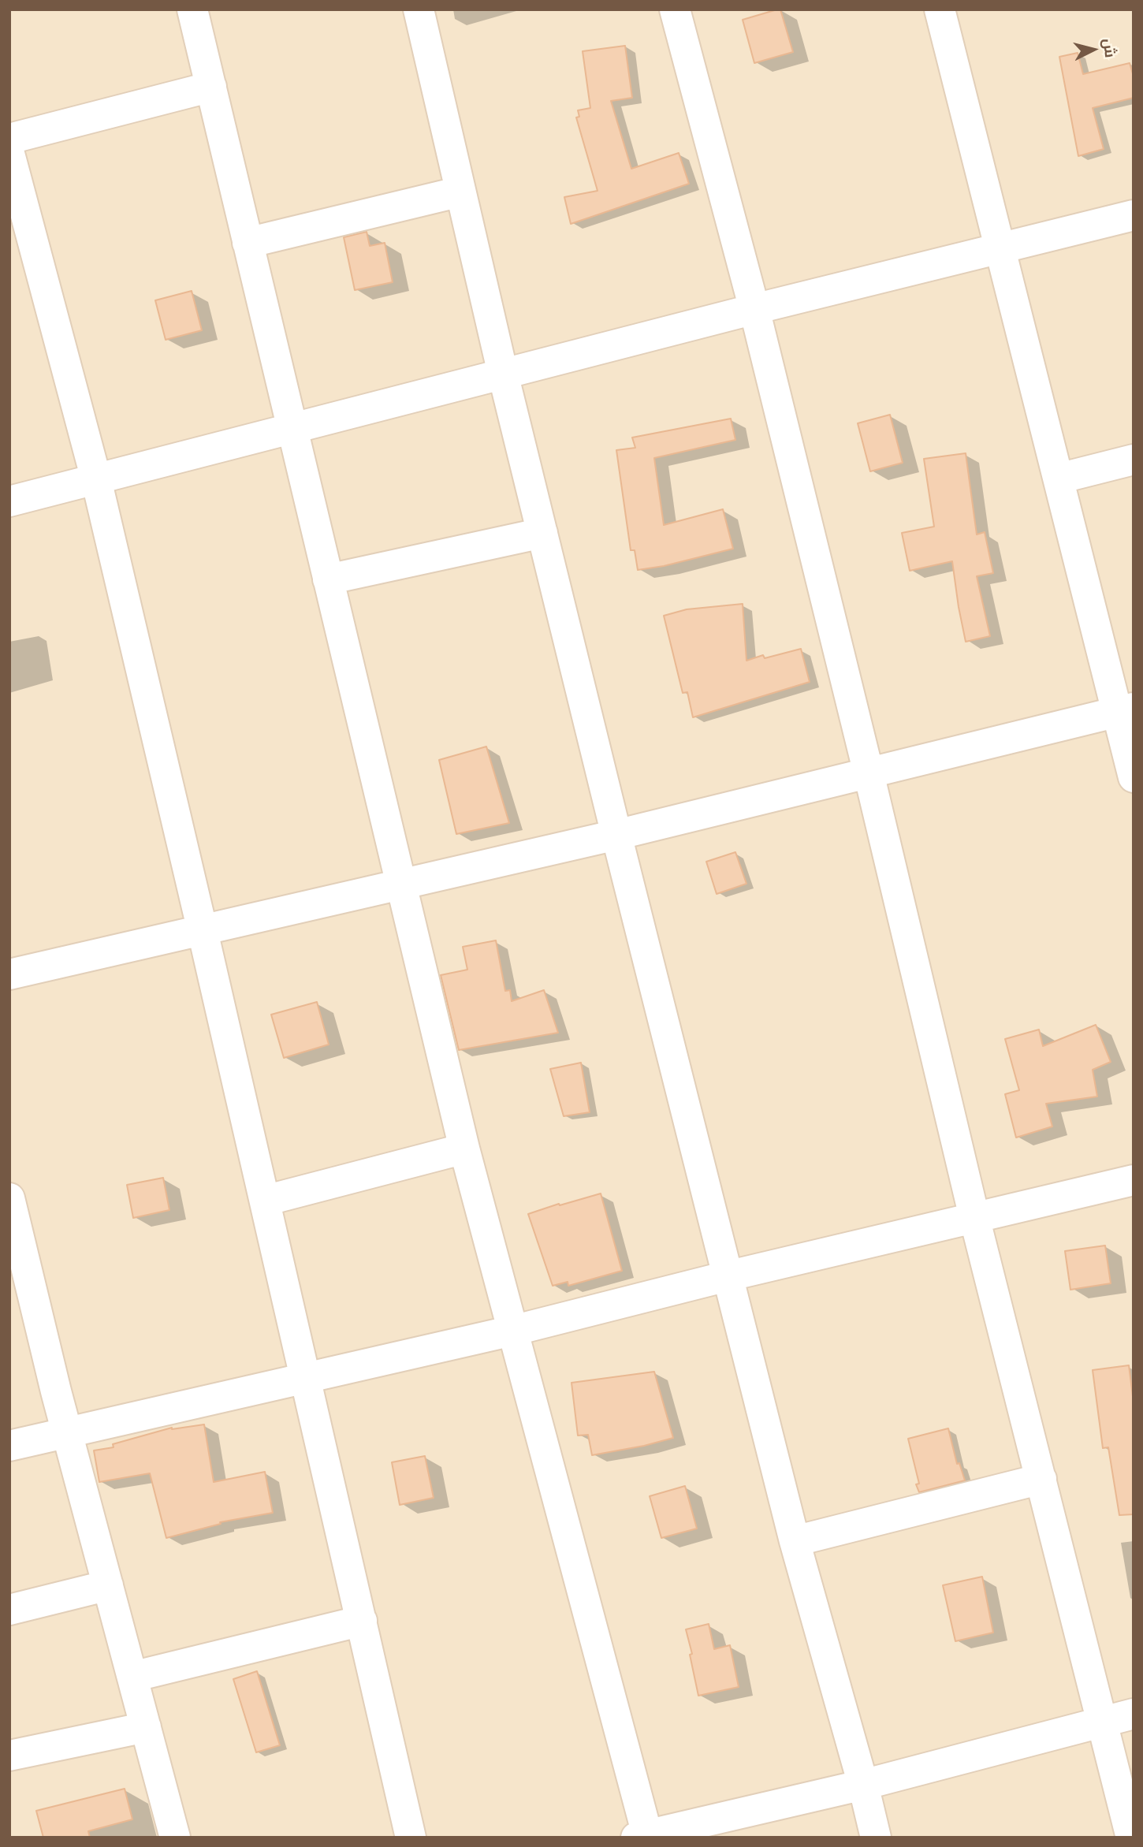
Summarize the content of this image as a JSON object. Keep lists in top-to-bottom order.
{
  "north": "right"
}
